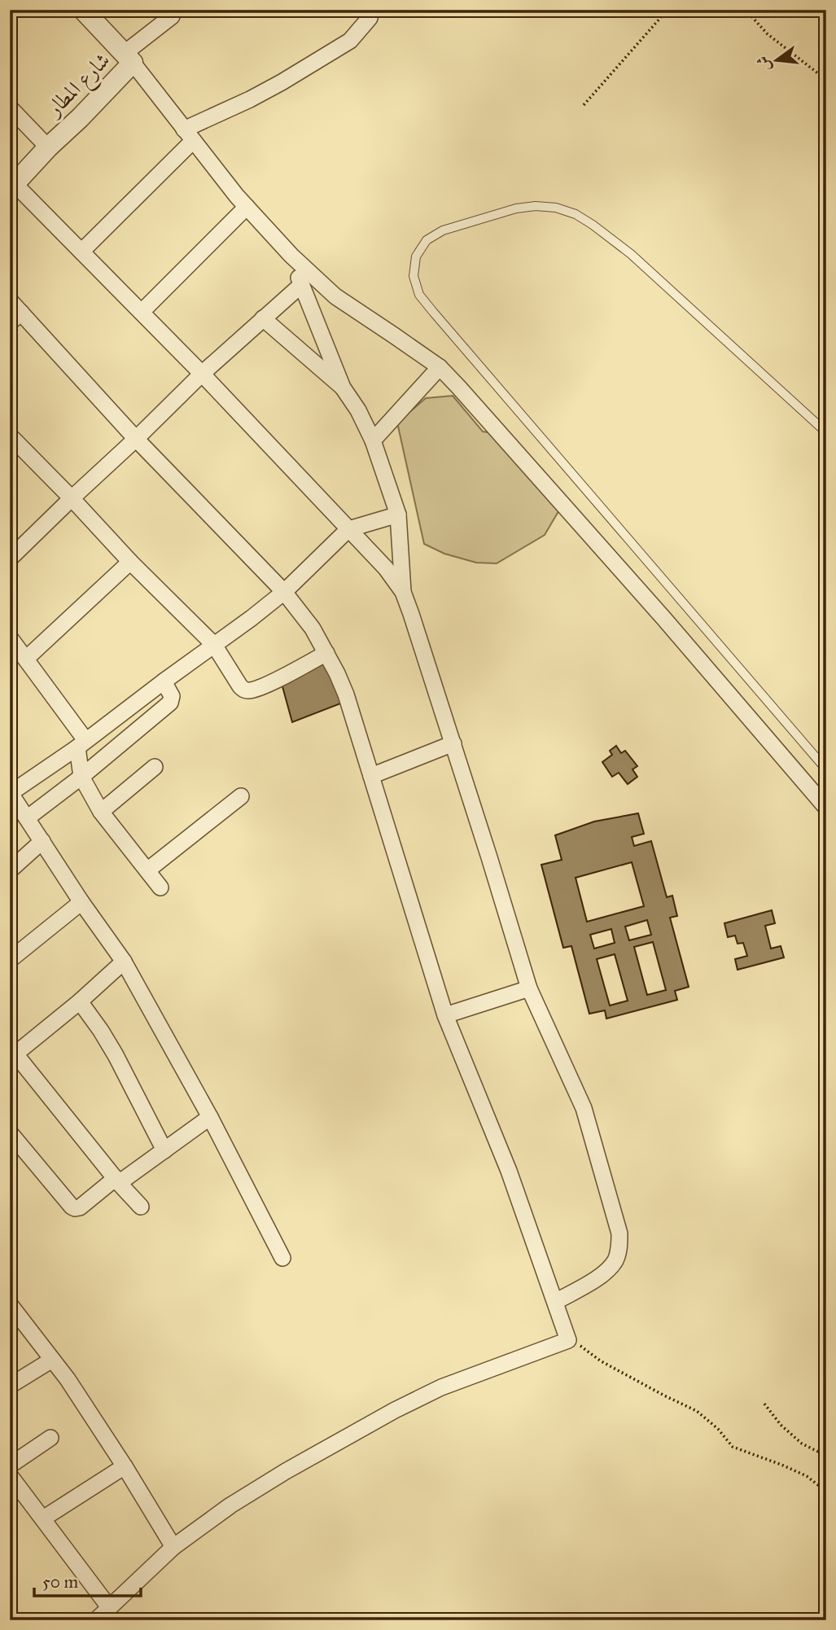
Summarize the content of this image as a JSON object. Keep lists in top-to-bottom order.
{
  "streets": {
    "street": ["شارع المطار"]
  },
  "scale_bar": "50 m",
  "north": "left"
}
